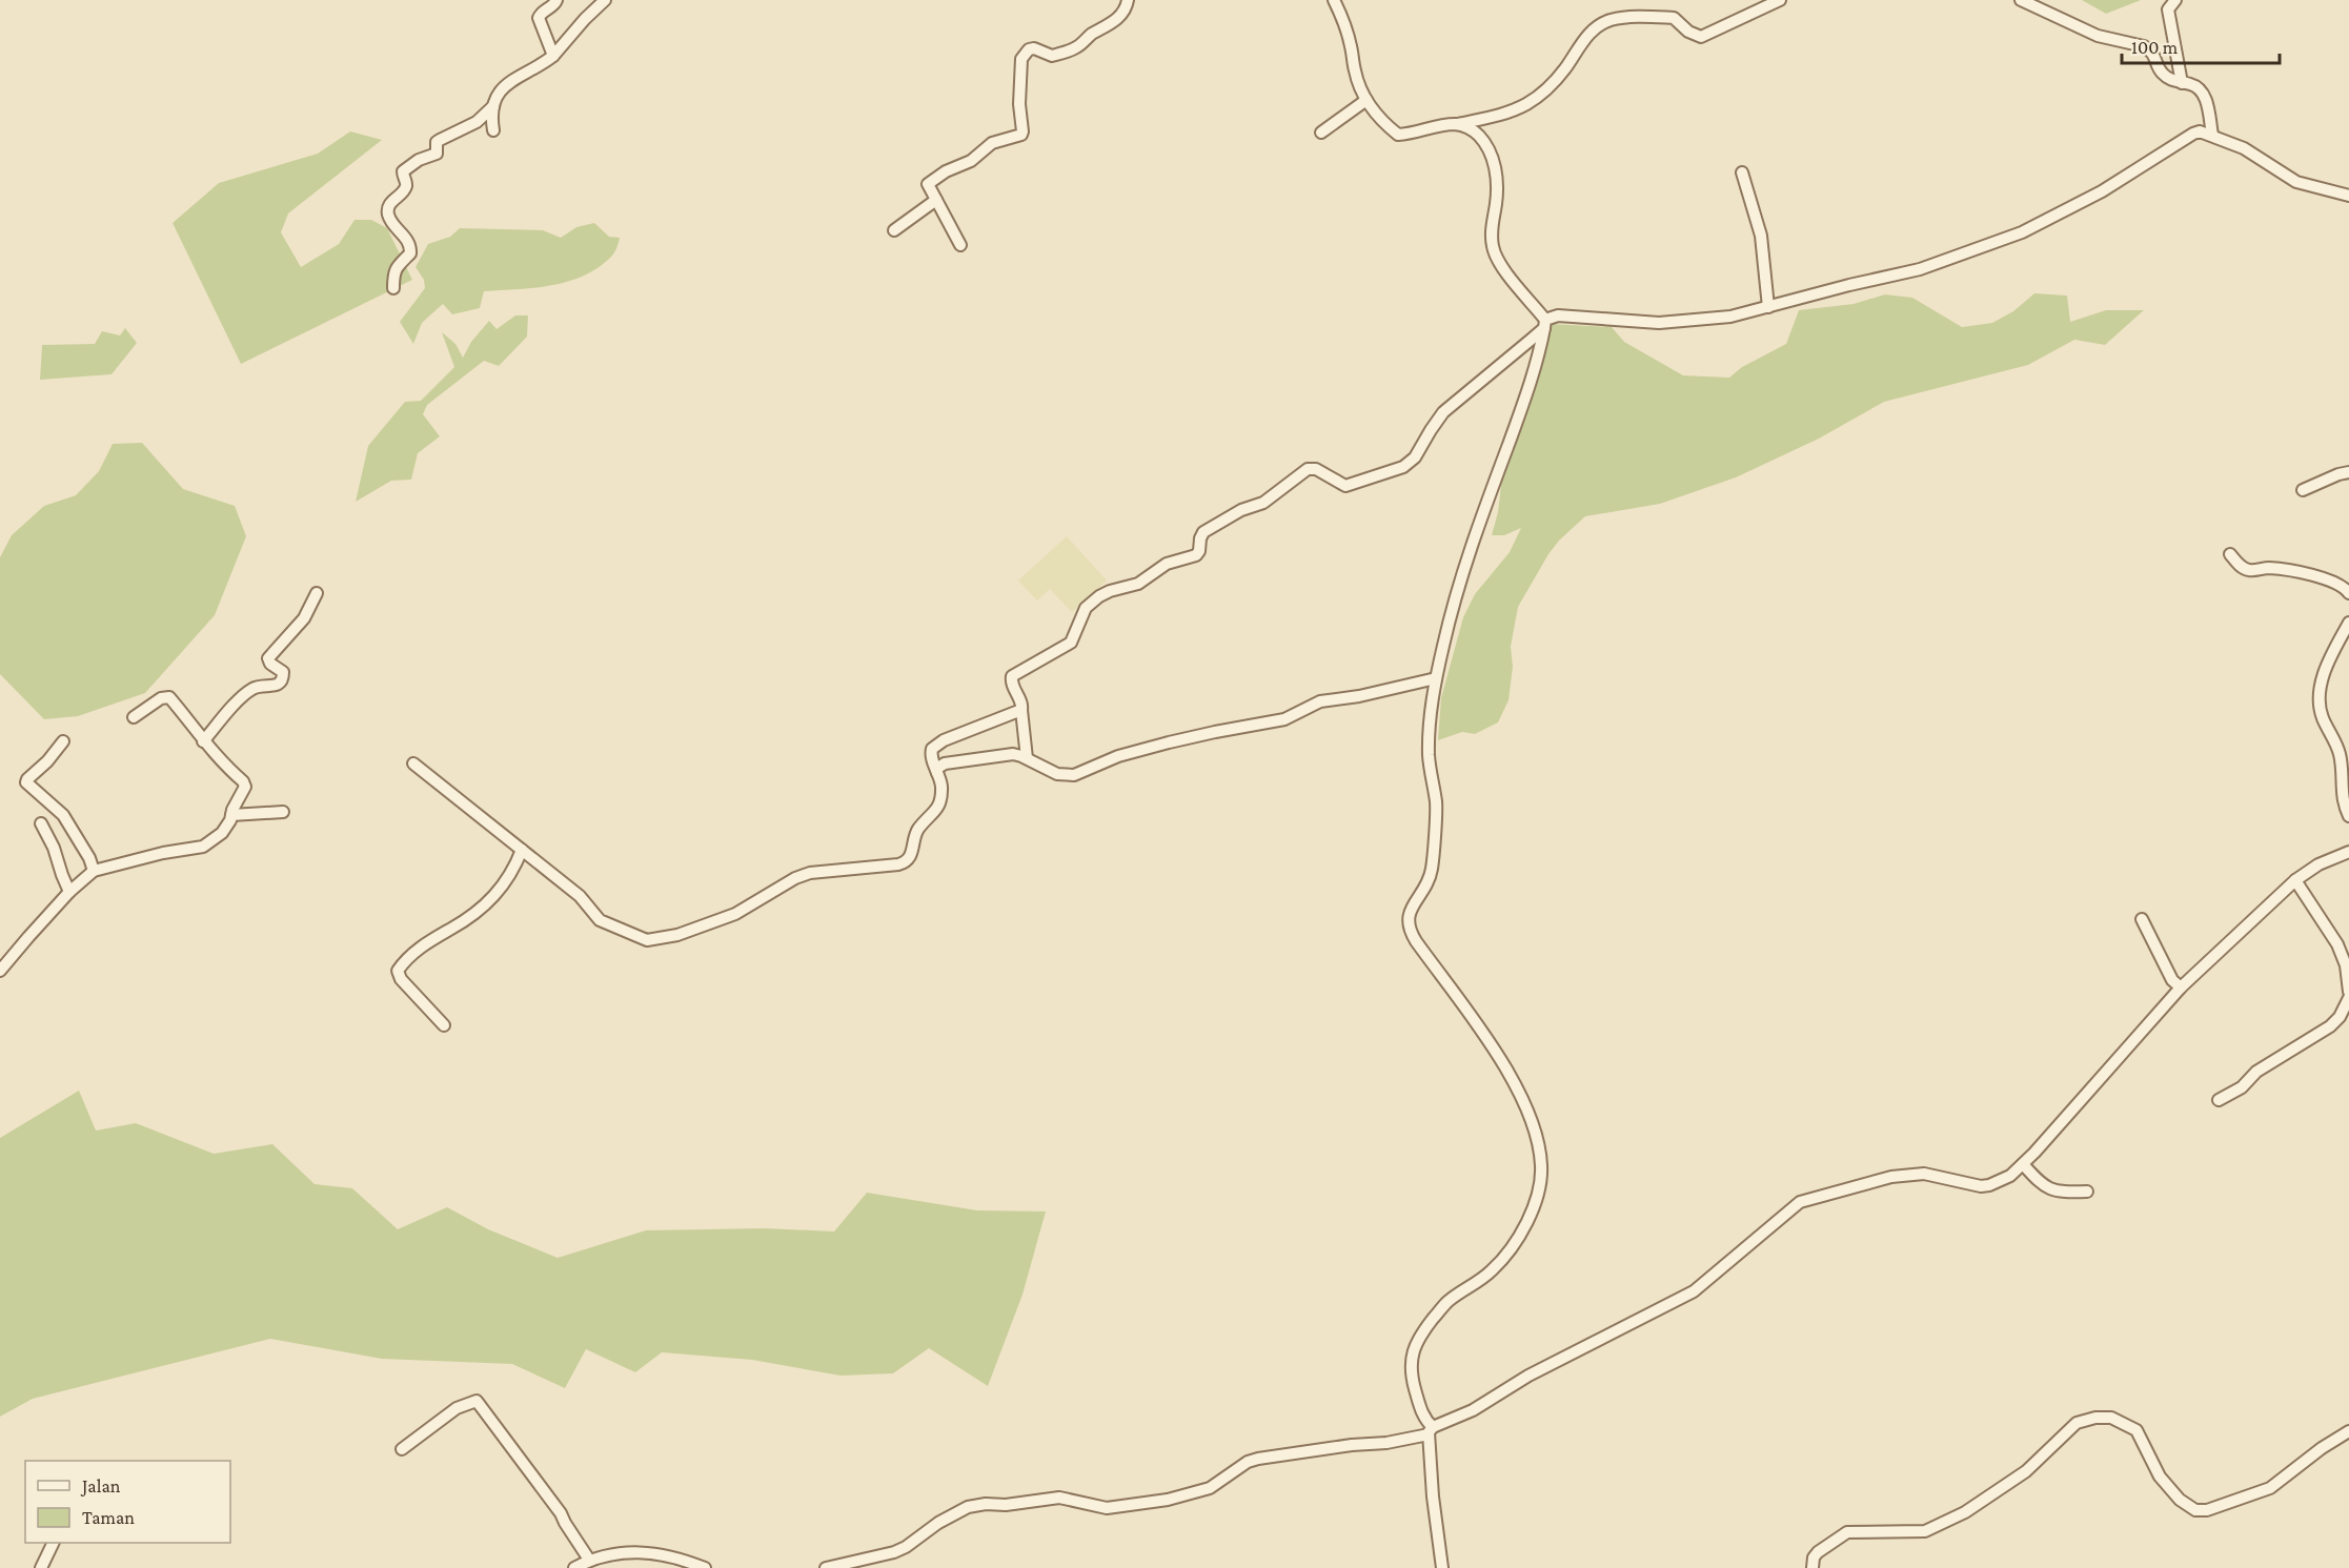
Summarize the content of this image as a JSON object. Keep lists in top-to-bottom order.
{
  "legend": ["Jalan", "Taman"],
  "scale_bar": "100 m"
}
